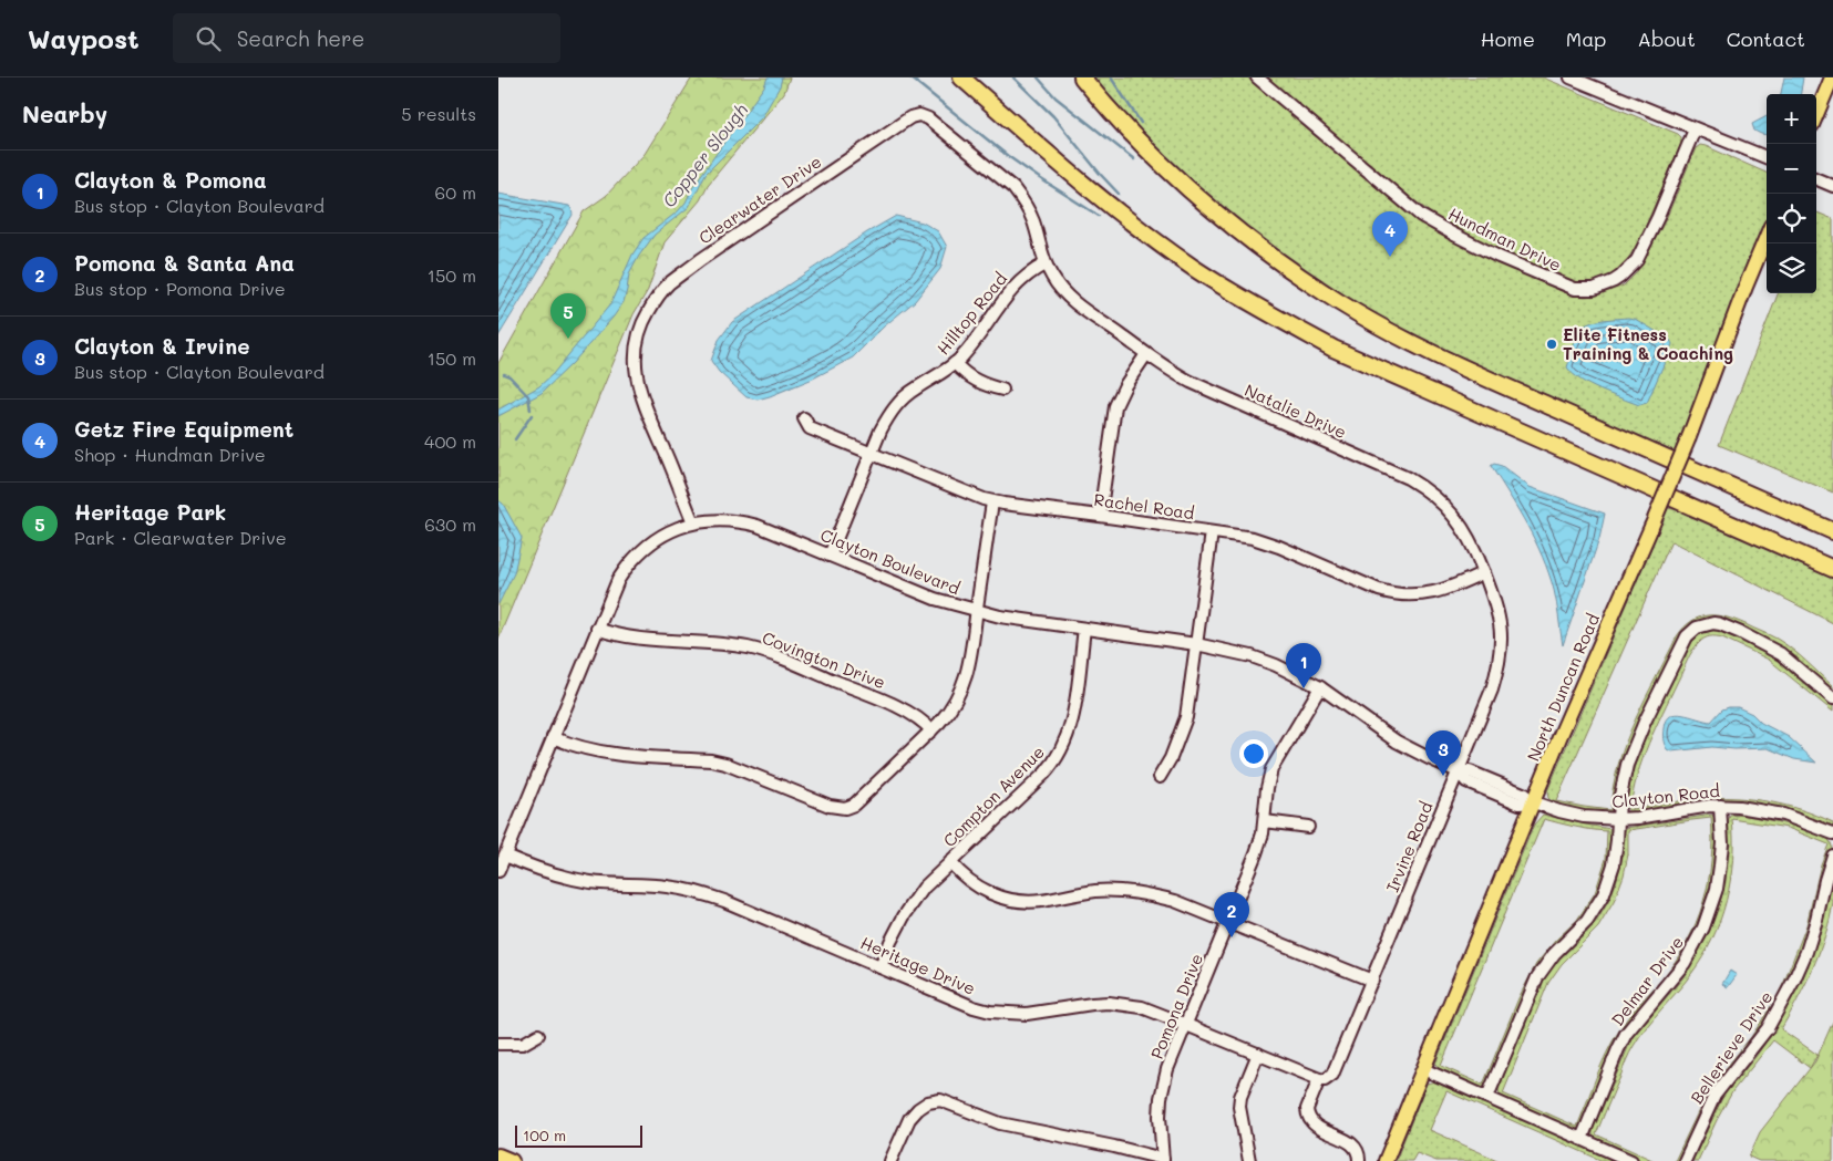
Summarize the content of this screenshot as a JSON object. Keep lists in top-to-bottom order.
{
  "streets": {
    "main road": ["North Duncan Road"],
    "street": [
      "Clearwater Drive",
      "Hundman Drive",
      "Hilltop Road",
      "Natalie Drive",
      "Rachel Road",
      "Clayton Boulevard",
      "Covington Drive",
      "Compton Avenue",
      "Clayton Road",
      "Irvine Road",
      "Heritage Drive",
      "Delmar Drive",
      "Pomona Drive",
      "Bellerieve Drive"
    ]
  },
  "crossings": [
    ["Clearwater Drive", "Hilltop Road"],
    ["Clearwater Drive", "Natalie Drive"],
    ["Clearwater Drive", "Clayton Boulevard"],
    ["Hilltop Road", "Natalie Drive"],
    ["Hilltop Road", "Rachel Road"],
    ["Hilltop Road", "Clayton Boulevard"],
    ["Natalie Drive", "Rachel Road"],
    ["Natalie Drive", "Irvine Road"],
    ["Clayton Boulevard", "Covington Drive"],
    ["Clayton Boulevard", "North Duncan Road"],
    ["Clayton Boulevard", "Compton Avenue"],
    ["Clayton Boulevard", "Clayton Road"],
    ["Clayton Boulevard", "Irvine Road"],
    ["Clayton Boulevard", "Heritage Drive"],
    ["Clayton Boulevard", "Pomona Drive"],
    ["North Duncan Road", "Clayton Road"],
    ["Compton Avenue", "Heritage Drive"],
    ["Clayton Road", "Delmar Drive"],
    ["Irvine Road", "Heritage Drive"],
    ["Heritage Drive", "Pomona Drive"]
  ],
  "water": ["Copper Slough"],
  "places": ["Elite Fitness Training & Coaching"],
  "scale_bar": "100 m",
  "page": {
    "header": "Waypost",
    "search": "Search here",
    "nav": [
      "Home",
      "Map",
      "About",
      "Contact"
    ],
    "heading": ["Nearby", "5 results"],
    "map_buttons": ["+", "−"],
    "list": [
      {
        "mark": "1",
        "name": "Clayton & Pomona",
        "note": "Bus stop · Clayton Boulevard",
        "value": "60 m"
      },
      {
        "mark": "2",
        "name": "Pomona & Santa Ana",
        "note": "Bus stop · Pomona Drive",
        "value": "150 m"
      },
      {
        "mark": "3",
        "name": "Clayton & Irvine",
        "note": "Bus stop · Clayton Boulevard",
        "value": "150 m"
      },
      {
        "mark": "4",
        "name": "Getz Fire Equipment",
        "note": "Shop · Hundman Drive",
        "value": "400 m"
      },
      {
        "mark": "5",
        "name": "Heritage Park",
        "note": "Park · Clearwater Drive",
        "value": "630 m"
      }
    ],
    "pins": [
      "4",
      "5",
      "1",
      "3",
      "2"
    ],
    "scale": "100 m"
  }
}
